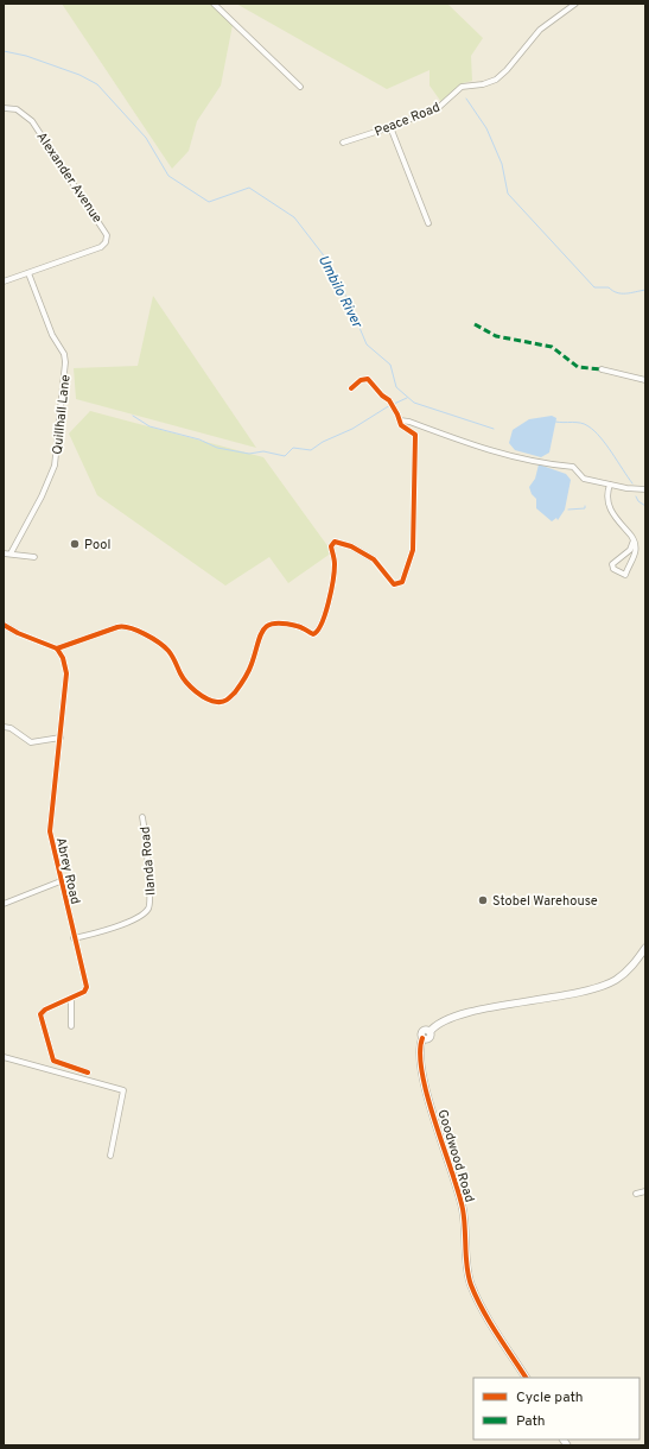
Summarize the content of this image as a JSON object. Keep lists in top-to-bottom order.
{
  "streets": {
    "street": [
      "Peace Road",
      "Alexander Avenue",
      "Quillhall Lane",
      "Ilanda Road",
      "Abrey Road",
      "Goodwood Road"
    ]
  },
  "crossings": [
    ["Alexander Avenue", "Quillhall Lane"],
    ["Ilanda Road", "Abrey Road"]
  ],
  "water": ["Umbilo River"],
  "places": ["Pool", "Stobel Warehouse"],
  "legend": ["Cycle path", "Path"]
}
